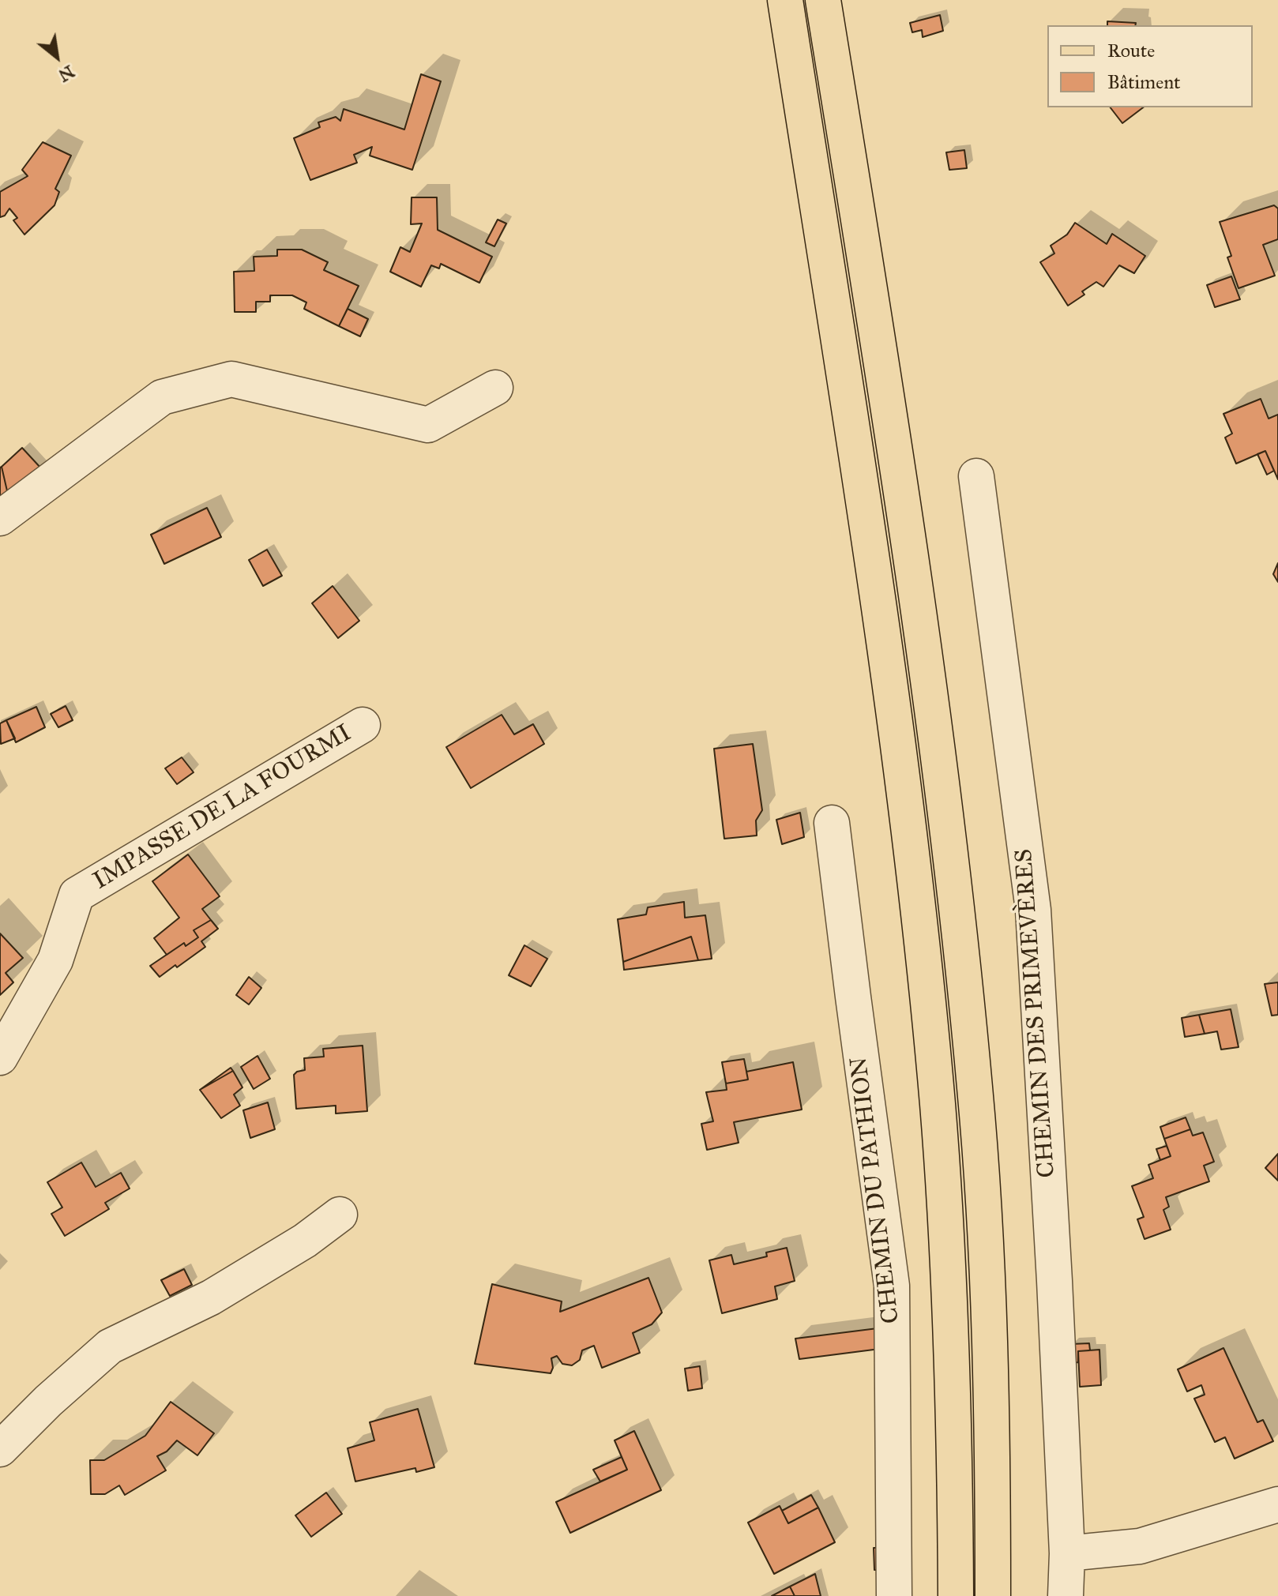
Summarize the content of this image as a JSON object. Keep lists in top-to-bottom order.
{
  "streets": {
    "street": ["IMPASSE DE LA FOURMI", "CHEMIN DES PRIMEVÈRES", "CHEMIN DU PATHION"]
  },
  "legend": ["Route", "Bâtiment"],
  "north": "bottom right"
}
